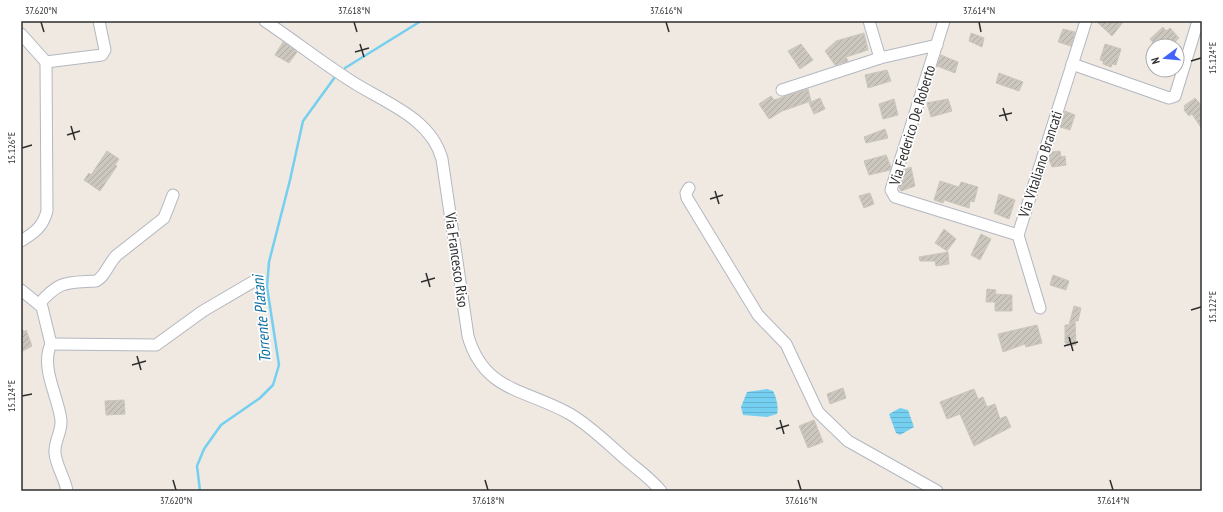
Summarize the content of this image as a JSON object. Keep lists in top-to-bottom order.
{
  "streets": {
    "street": ["Via Federico De Roberto", "Via Vitaliano Brancati", "Via Francesco Riso"]
  },
  "crossings": [
    ["Via Federico De Roberto", "Via Vitaliano Brancati"]
  ],
  "water": ["Torrente Platani"],
  "north": "left",
  "coordinates": [
    "37.620°N",
    "37.618°N",
    "37.616°N",
    "37.614°N",
    "15.124°E",
    "15.126°E",
    "15.122°E"
  ]
}
